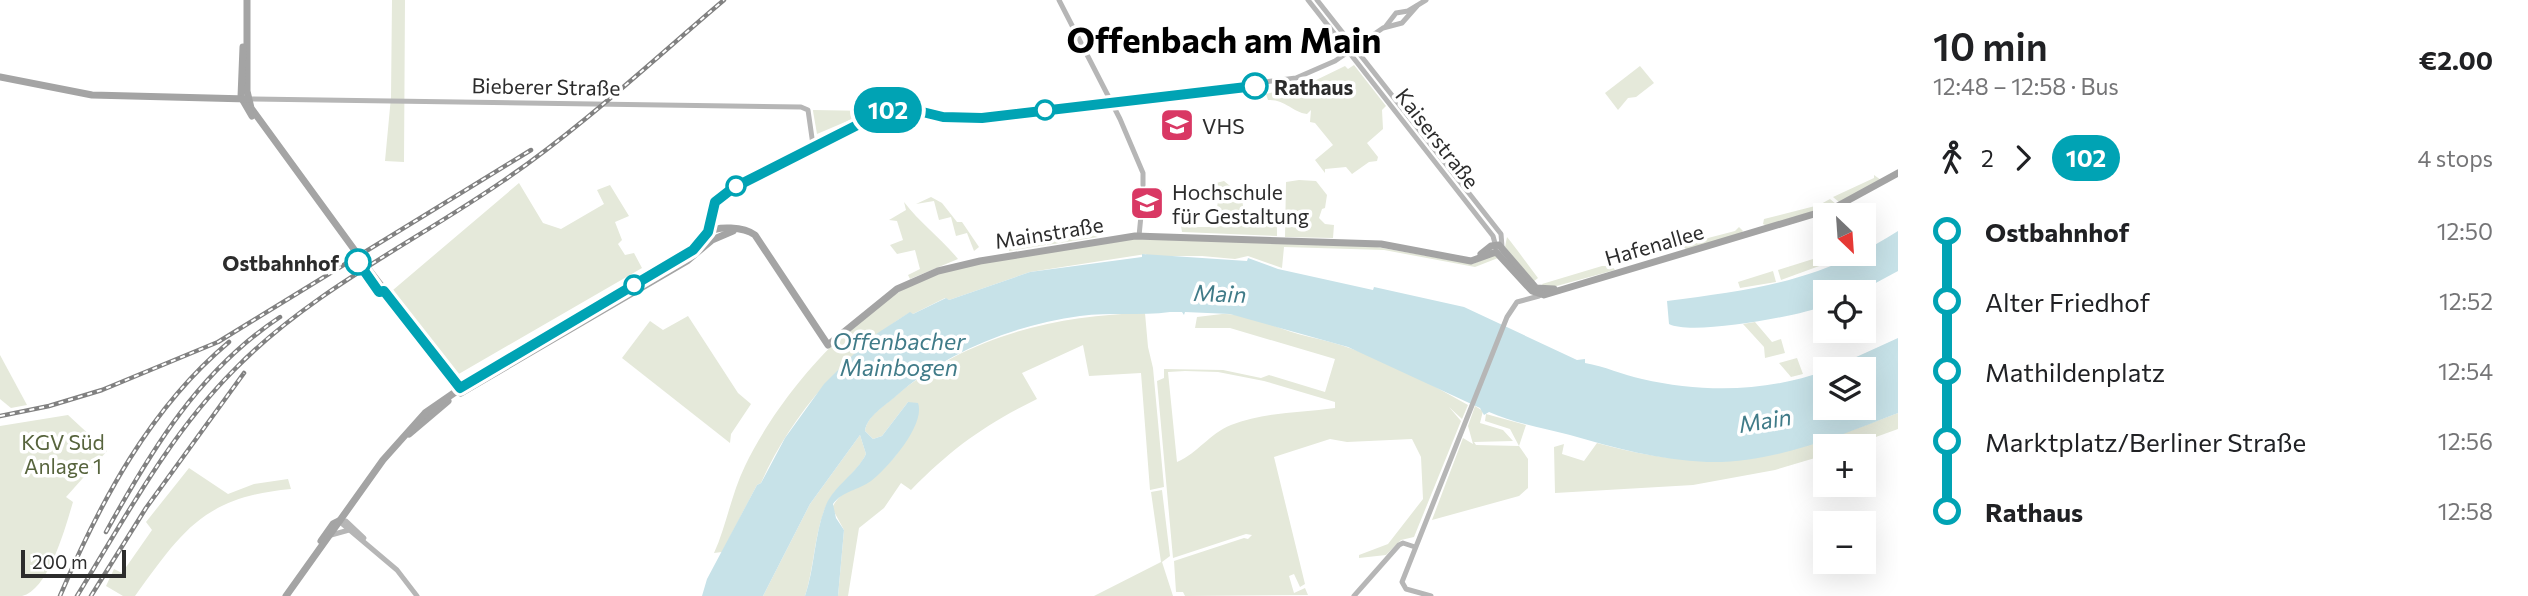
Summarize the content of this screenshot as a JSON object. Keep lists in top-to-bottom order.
{
  "streets": {
    "main road": [
      "Bieberer Straße",
      "Kaiserstraße",
      "Mainstraße",
      "Hafenallee"
    ]
  },
  "crossings": [
    ["Kaiserstraße", "Mainstraße"],
    ["Kaiserstraße", "Hafenallee"]
  ],
  "districts": ["Offenbach am Main"],
  "water": ["Main", "Offenbacher Mainbogen"],
  "parks": ["KGV Süd Anlage 1"],
  "places": {
    "other": ["Rathaus", "Ostbahnhof"],
    "school or university": ["VHS", "Hochschule für Gestaltung"]
  },
  "lines": ["bus line 102"],
  "scale_bar": "200 m",
  "north": "bottom right",
  "page": {
    "on_map": "102",
    "heading": ["10 min", "12:48 – 12:58 · Bus", "€2.00"],
    "legs": ["2", "102", "4 stops"],
    "list": [
      {
        "name": "Ostbahnhof",
        "value": "12:50"
      },
      {
        "name": "Alter Friedhof",
        "value": "12:52"
      },
      {
        "name": "Mathildenplatz",
        "value": "12:54"
      },
      {
        "name": "Marktplatz/Berliner Straße",
        "value": "12:56"
      },
      {
        "name": "Rathaus",
        "value": "12:58"
      }
    ],
    "map_buttons": ["+", "−"],
    "scale": "200 m"
  }
}
